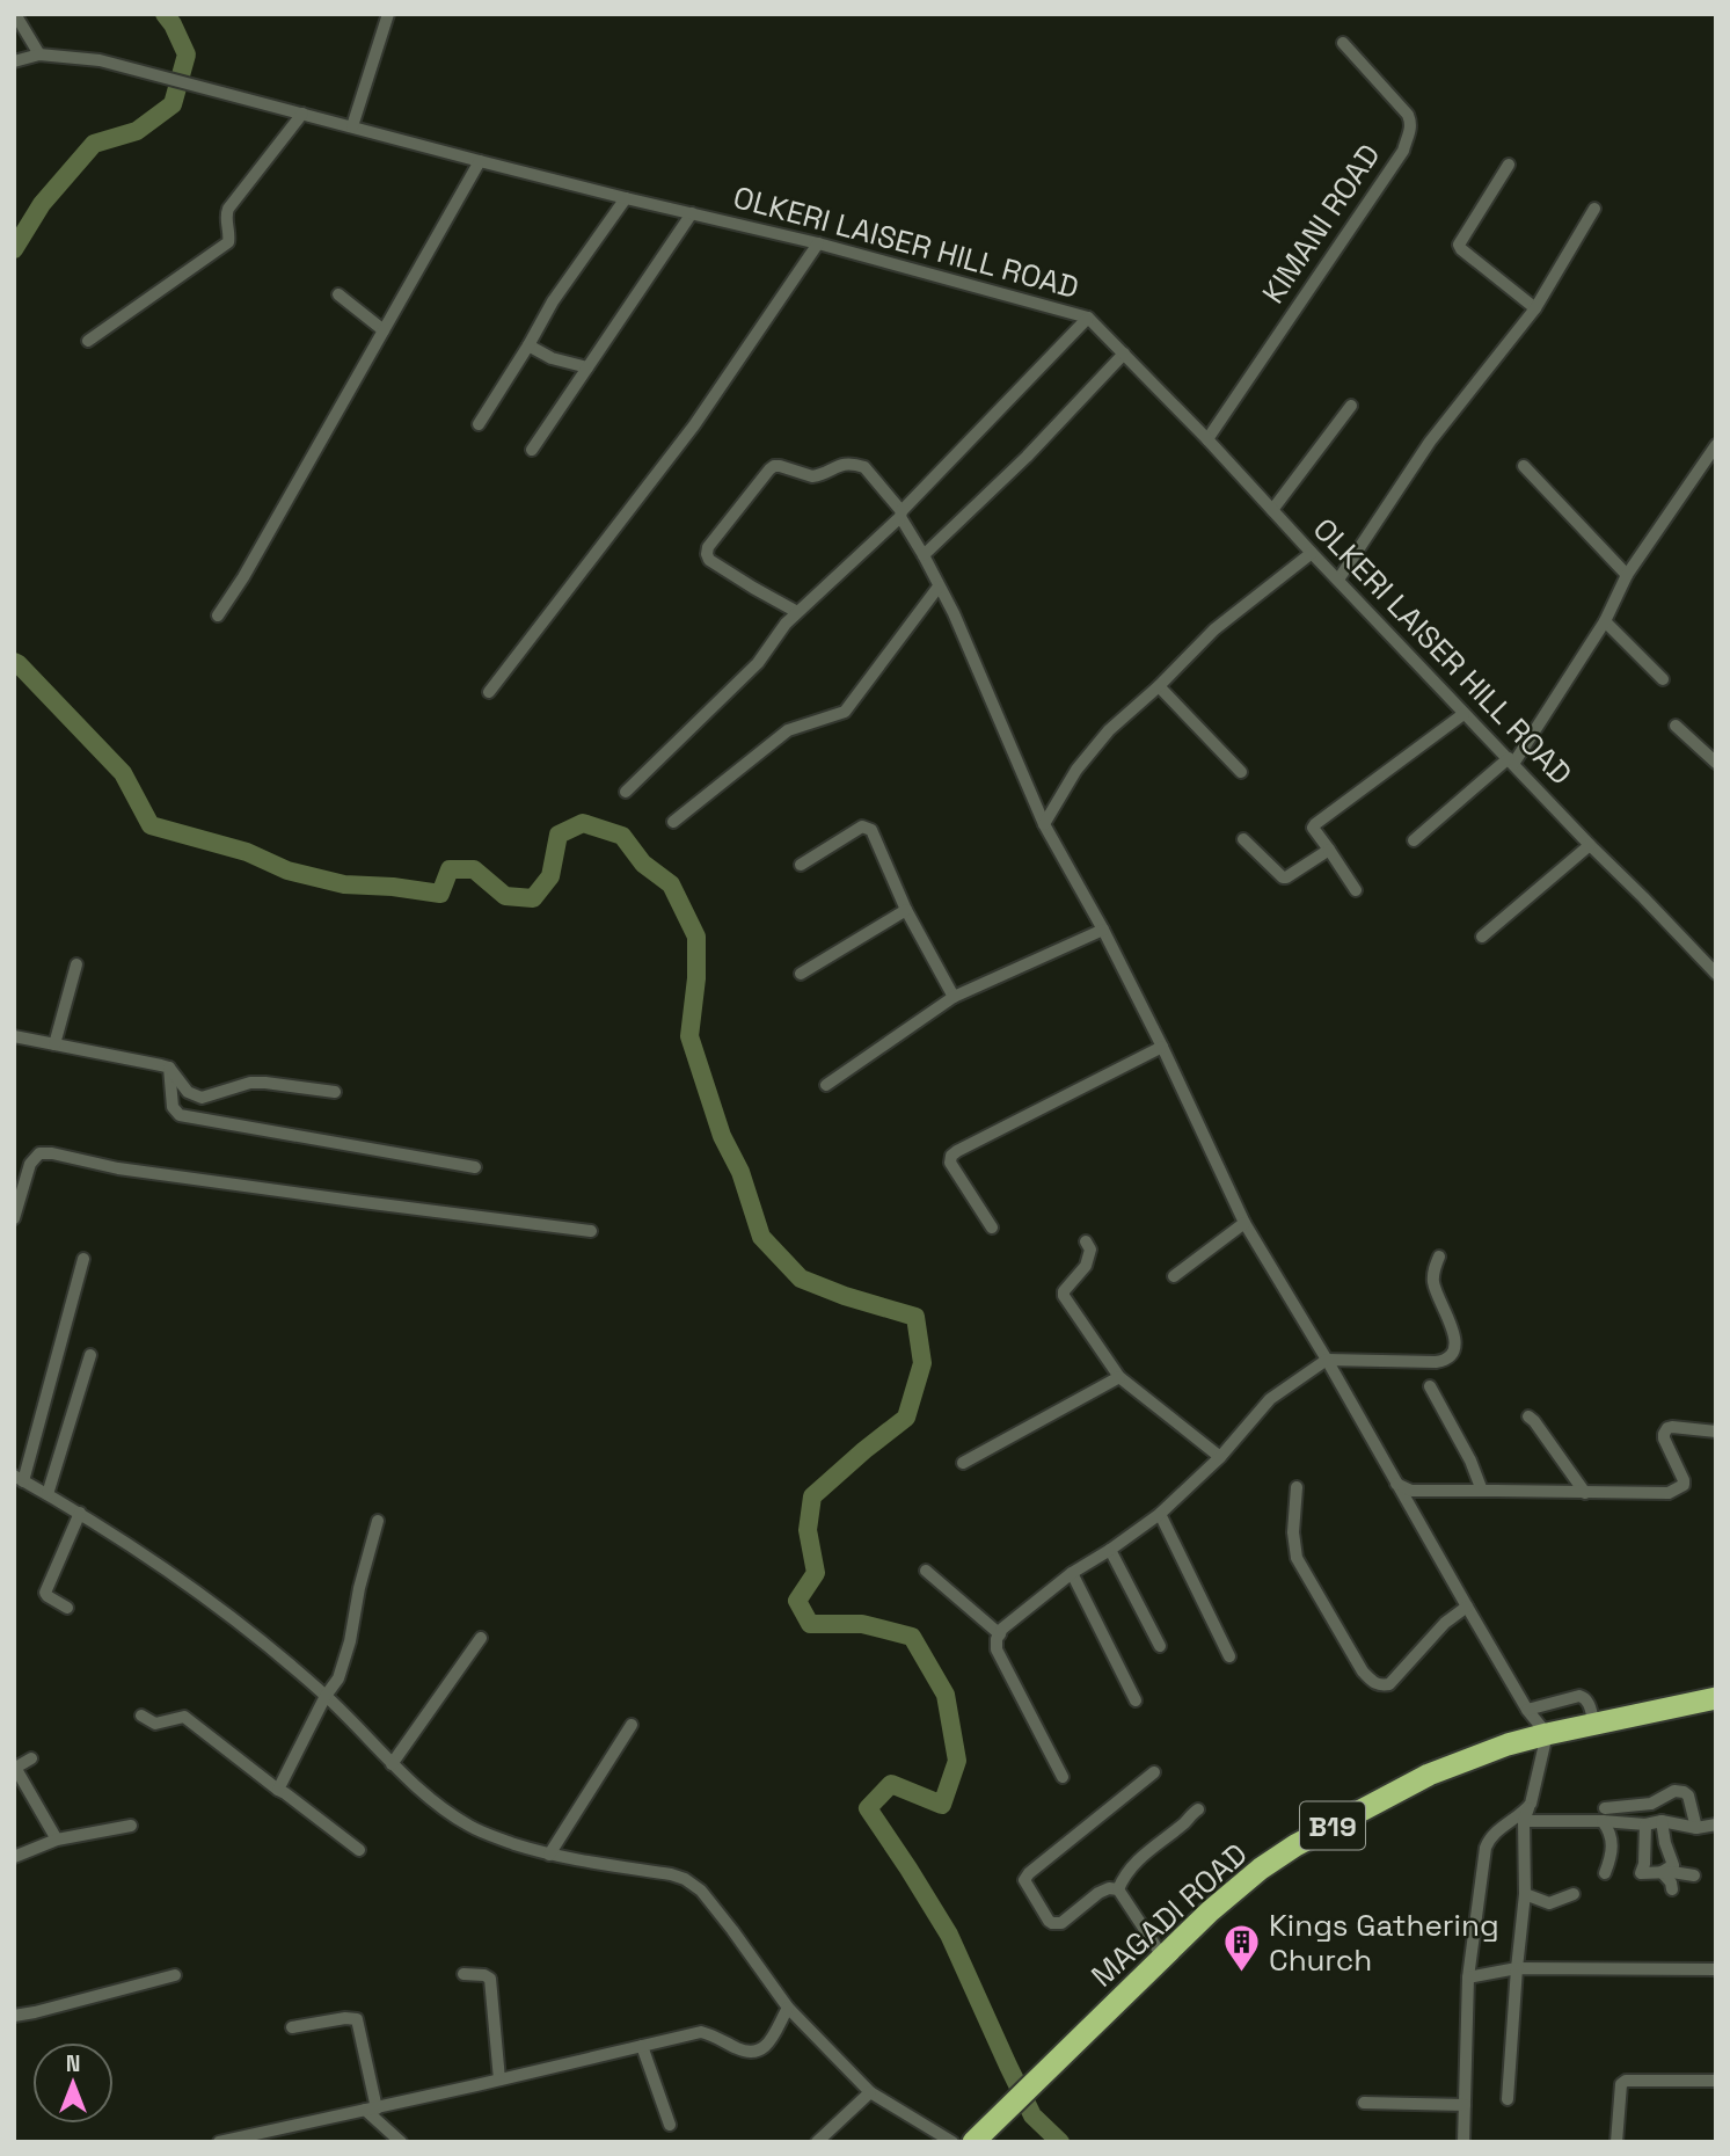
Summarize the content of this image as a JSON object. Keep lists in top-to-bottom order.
{
  "streets": {
    "highway": ["B19", "MAGADI ROAD"],
    "street": ["KIMANI ROAD", "OLKERI LAISER HILL ROAD"]
  },
  "crossings": [
    ["KIMANI ROAD", "OLKERI LAISER HILL ROAD"]
  ],
  "places": {
    "building": ["Kings Gathering Church"]
  },
  "north": "top"
}
